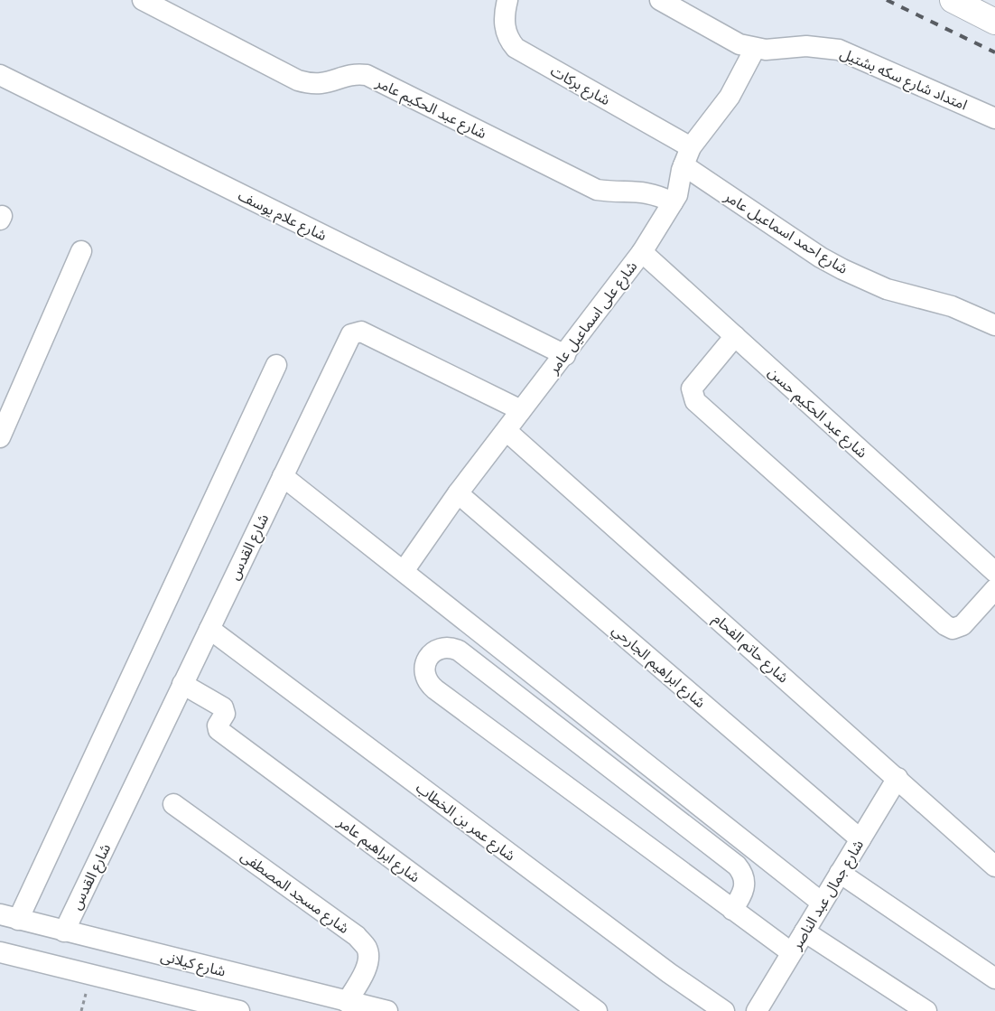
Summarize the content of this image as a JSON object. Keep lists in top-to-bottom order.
{
  "streets": {
    "street": [
      "امتداد شارع سكه بشتيل",
      "شارع بركات",
      "شارع عبد الحكيم عامر",
      "شارع علام يوسف",
      "شارع احمد اسماعيل عامر",
      "شارع على اسماعيل عامر",
      "شارع عبد الحكيم حسن",
      "شارع القدس",
      "شارع حاتم الفحام",
      "شارع ابراهيم الجارحي",
      "شارع عمر بن الخطاب",
      "شارع ابراهيم عامر",
      "شارع مسجد المصطفى",
      "شارع جمال عبد الناصر",
      "شارع كيلانى"
    ]
  },
  "crossings": [
    ["امتداد شارع سكه بشتيل", "شارع على اسماعيل عامر"],
    ["شارع بركات", "شارع احمد اسماعيل عامر"],
    ["شارع بركات", "شارع على اسماعيل عامر"],
    ["شارع عبد الحكيم عامر", "شارع على اسماعيل عامر"],
    ["شارع علام يوسف", "شارع على اسماعيل عامر"],
    ["شارع احمد اسماعيل عامر", "شارع على اسماعيل عامر"],
    ["شارع على اسماعيل عامر", "شارع عبد الحكيم حسن"],
    ["شارع على اسماعيل عامر", "شارع القدس"],
    ["شارع على اسماعيل عامر", "شارع حاتم الفحام"],
    ["شارع على اسماعيل عامر", "شارع ابراهيم الجارحي"],
    ["شارع القدس", "شارع عمر بن الخطاب"],
    ["شارع القدس", "شارع ابراهيم عامر"],
    ["شارع القدس", "شارع كيلانى"],
    ["شارع حاتم الفحام", "شارع جمال عبد الناصر"],
    ["شارع ابراهيم الجارحي", "شارع جمال عبد الناصر"],
    ["شارع مسجد المصطفى", "شارع كيلانى"]
  ]
}
